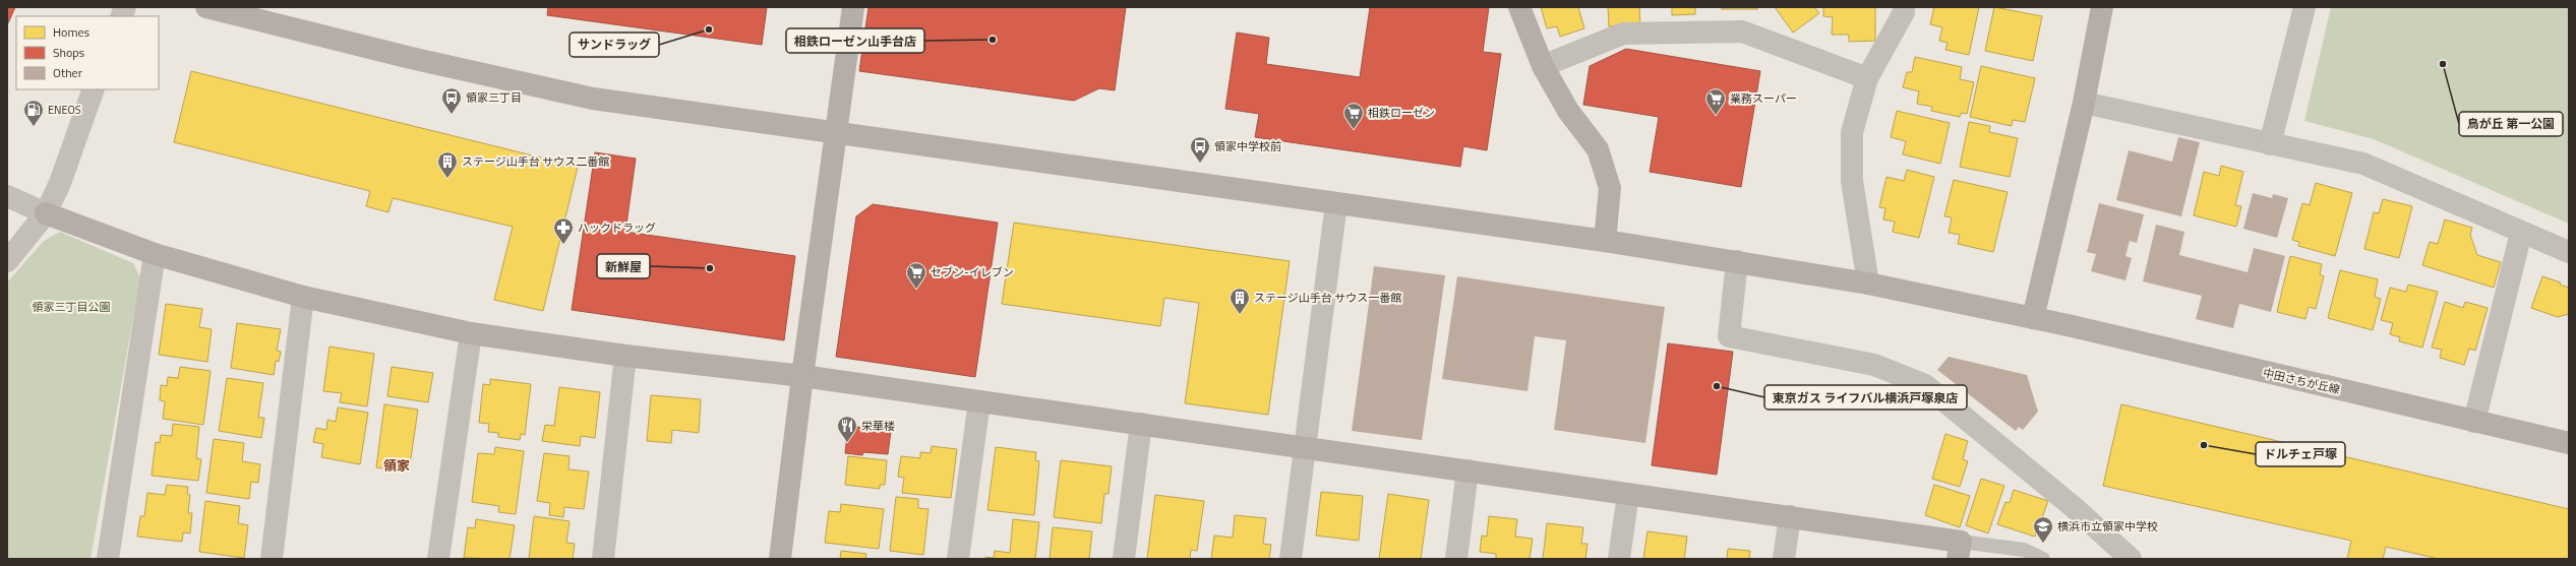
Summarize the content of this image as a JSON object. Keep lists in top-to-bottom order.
{
  "streets": {
    "street": ["中田さちが丘線"]
  },
  "districts": ["領家"],
  "parks": ["領家三丁目公園"],
  "places": {
    "other": [
      "サンドラッグ",
      "相鉄ローゼン山手台店",
      "鳥が丘 第一公園",
      "新鮮屋",
      "東京ガス ライフバル横浜戸塚泉店",
      "ドルチェ戸塚"
    ],
    "bus stop": ["領家三丁目", "領家中学校前"],
    "supermarket": ["業務スーパー", "相鉄ローゼン", "セブン-イレブン"],
    "fuel station": ["ENEOS"],
    "building": ["ステージ山手台 サウス二番館", "ステージ山手台 サウス一番館"],
    "pharmacy": ["ハックドラッグ"],
    "restaurant": ["栄華楼"],
    "school or university": ["横浜市立領家中学校"]
  },
  "legend": ["Homes", "Shops", "Other"]
}
